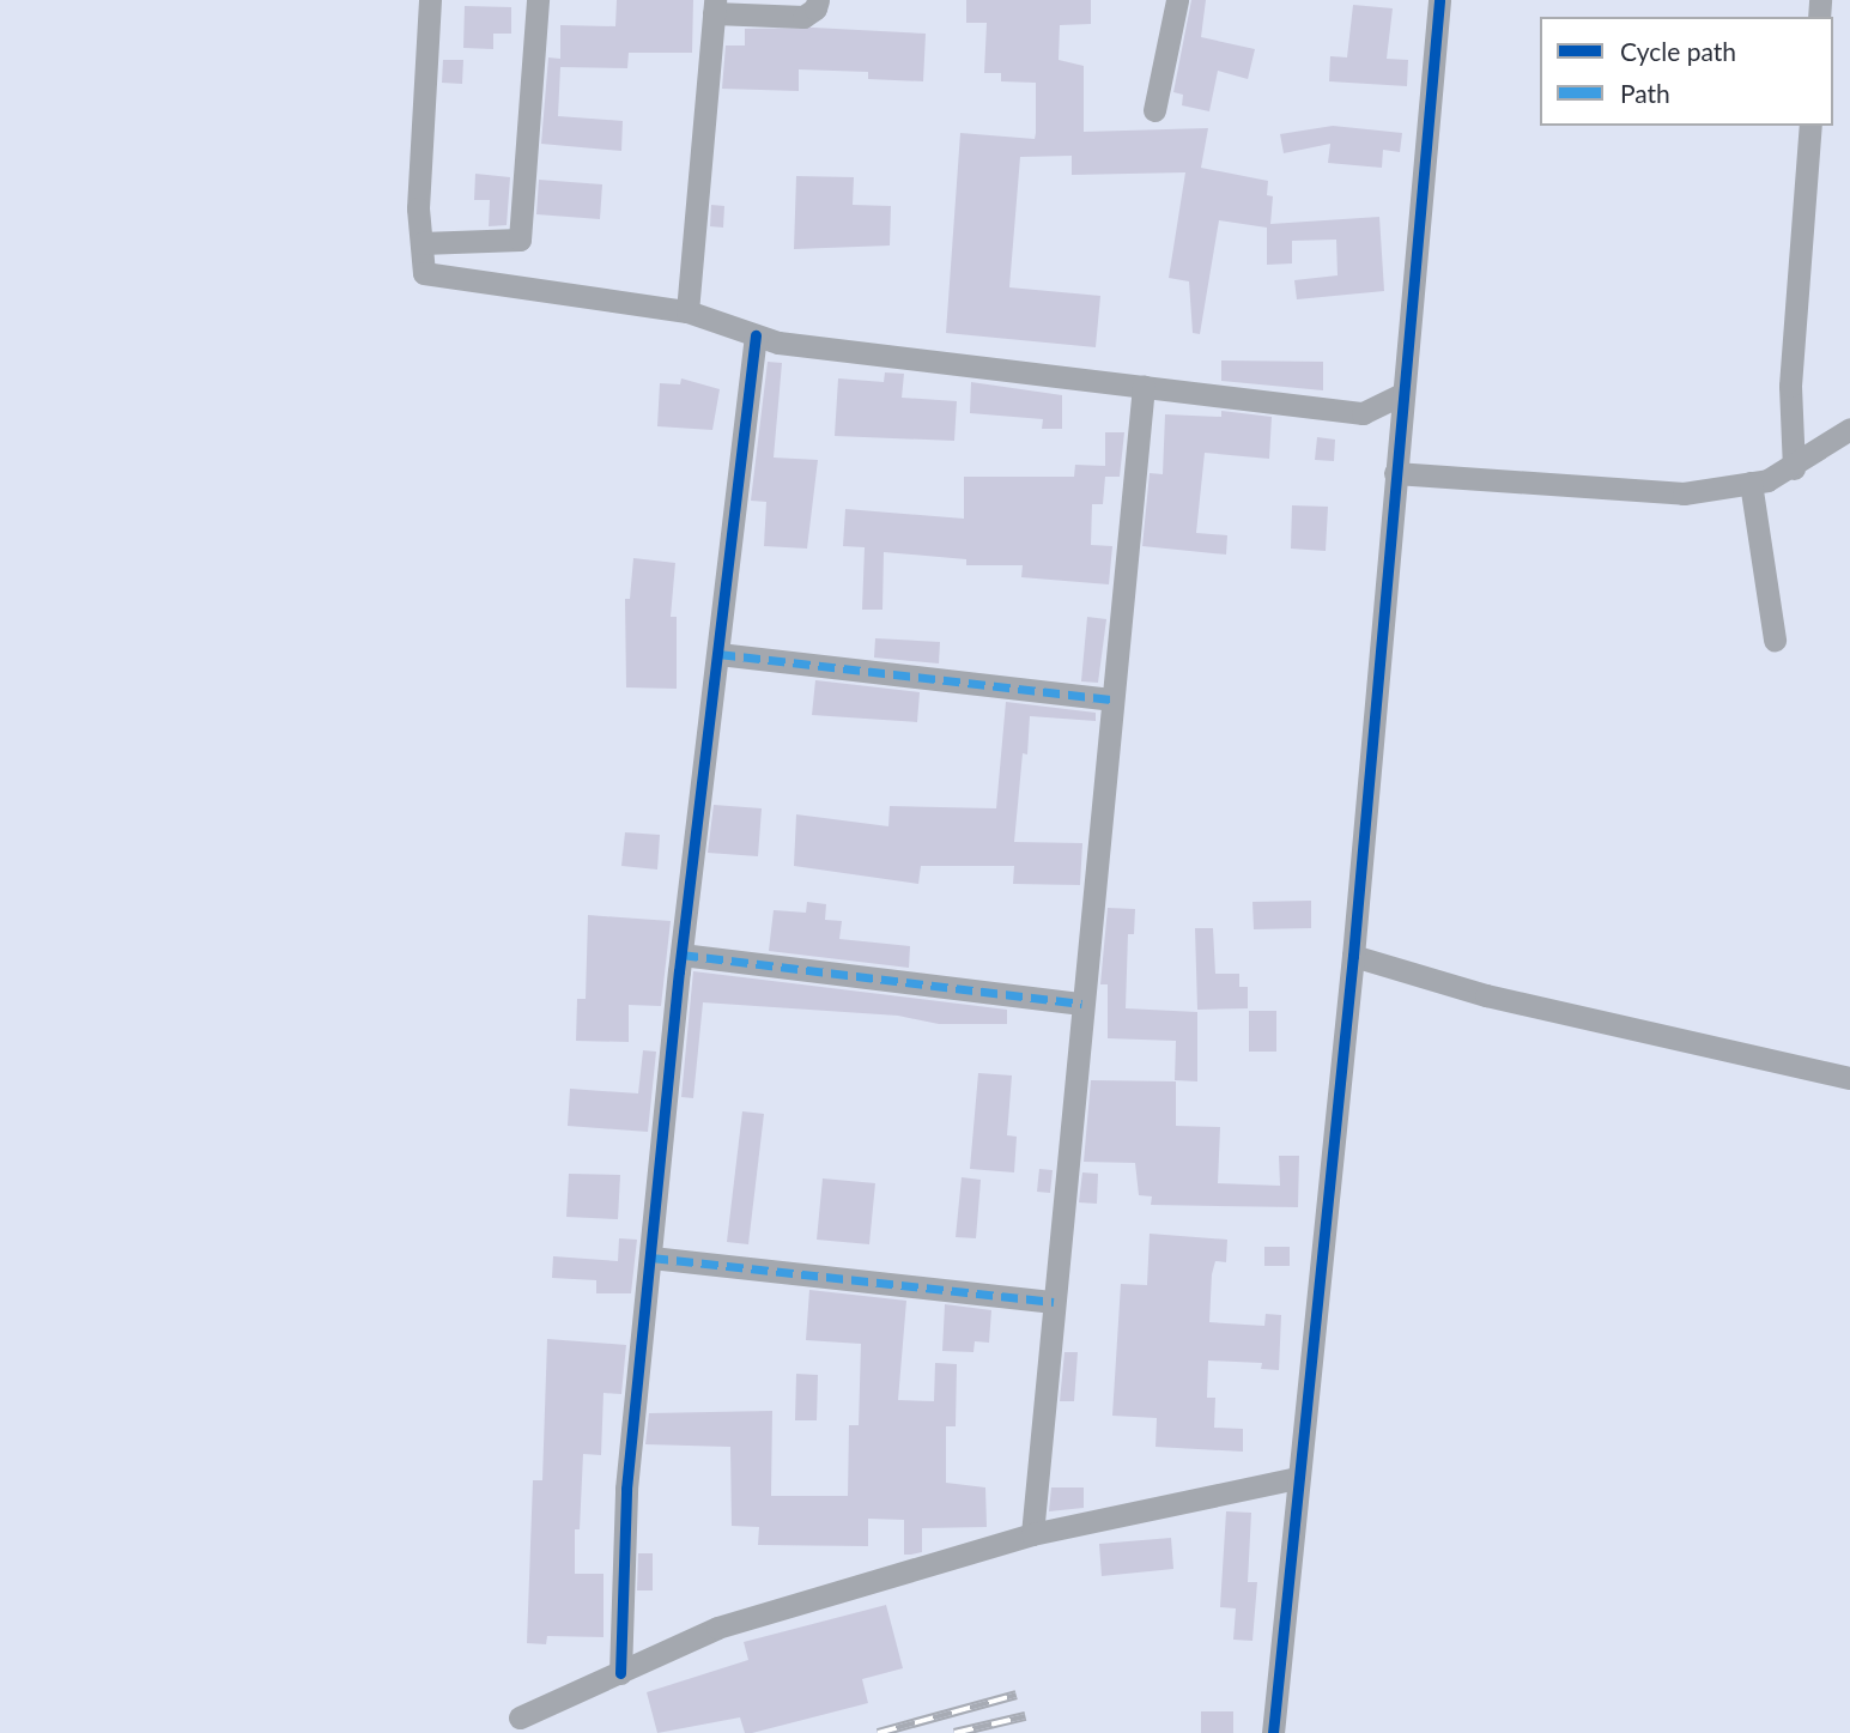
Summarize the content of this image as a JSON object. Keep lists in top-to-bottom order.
{
  "legend": ["Cycle path", "Path"]
}
